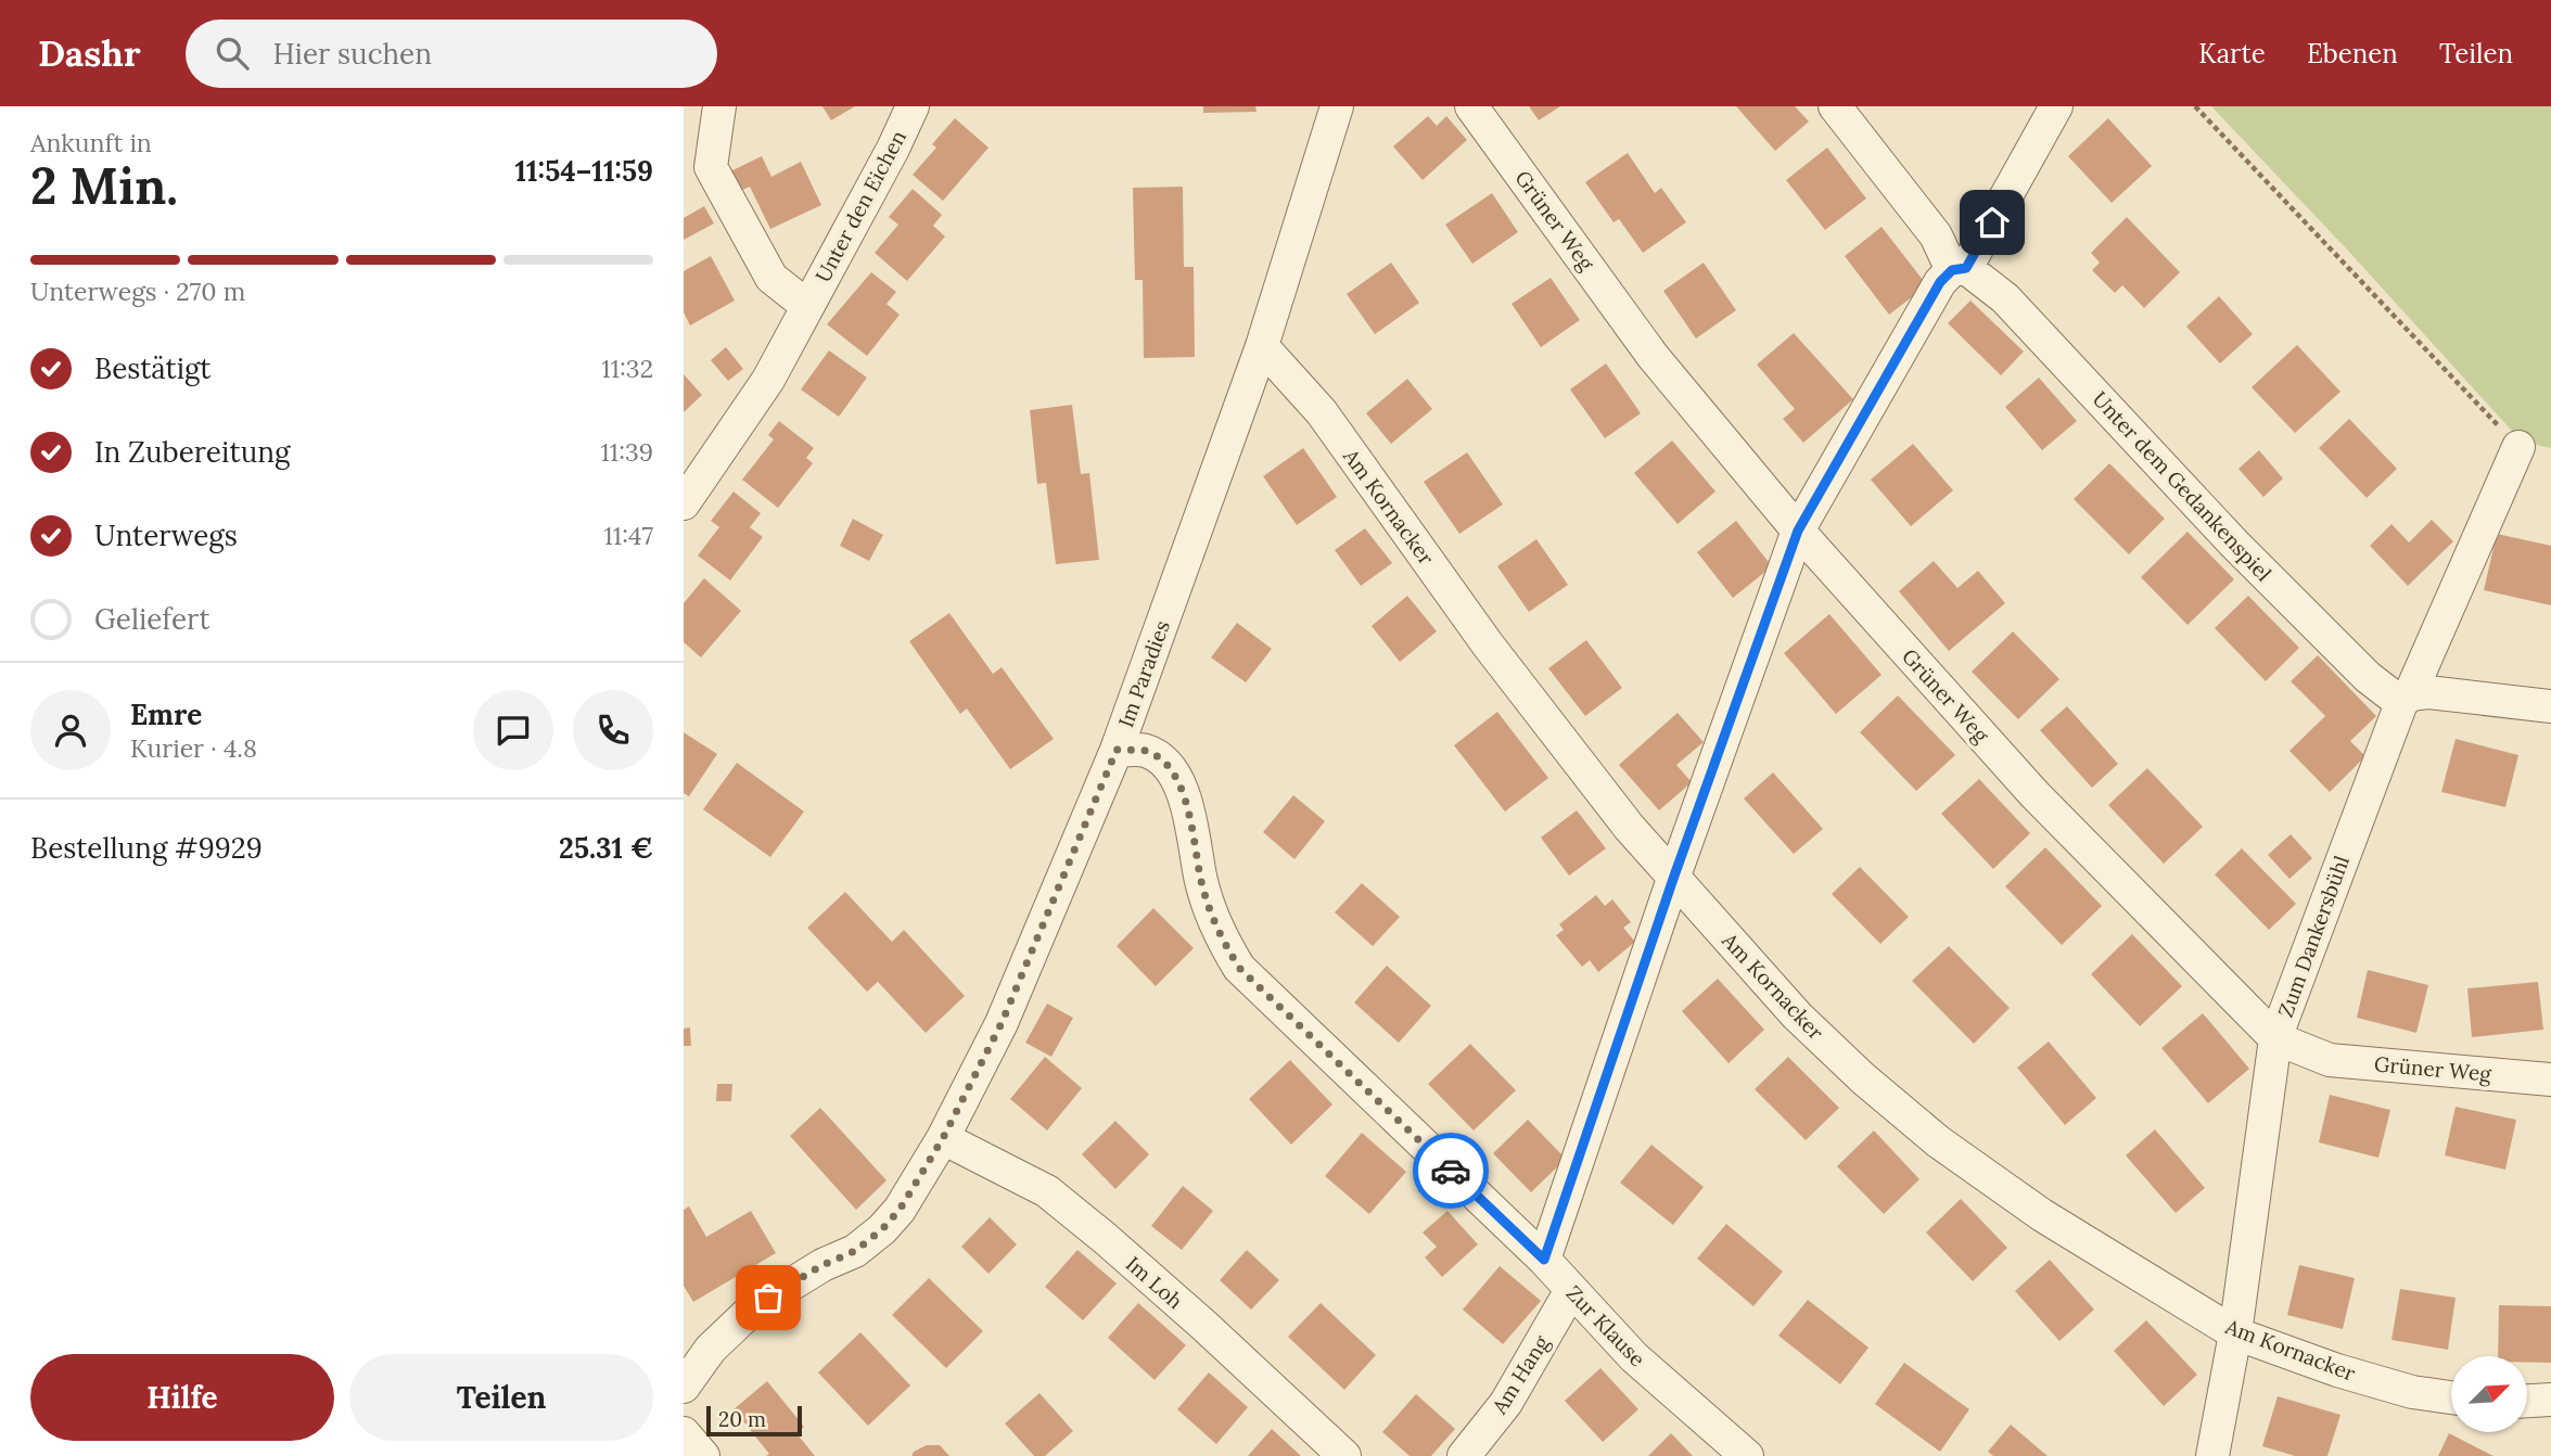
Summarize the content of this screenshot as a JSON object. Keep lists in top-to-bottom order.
{
  "streets": {
    "street": [
      "Unter den Eichen",
      "Grüner Weg",
      "Unter dem Gedankenspiel",
      "Am Kornacker",
      "Im Paradies",
      "Zum Dankersbühl",
      "Im Loh",
      "Zur Klause",
      "Am Hang"
    ]
  },
  "crossings": [
    ["Grüner Weg", "Zum Dankersbühl"],
    ["Unter dem Gedankenspiel", "Zum Dankersbühl"],
    ["Am Kornacker", "Im Paradies"],
    ["Am Kornacker", "Zum Dankersbühl"],
    ["Im Paradies", "Im Loh"],
    ["Im Paradies", "Zur Klause"],
    ["Zur Klause", "Am Hang"]
  ],
  "scale_bar": "20 m",
  "north": "top right",
  "page": {
    "header": "Dashr",
    "search": "Hier suchen",
    "nav": ["Karte", "Ebenen", "Teilen"],
    "heading": ["2 Min.", "Ankunft in", "11:54–11:59"],
    "panel": [
      "Emre",
      "Kurier · 4.8",
      "Bestellung #9929",
      "25.31 €"
    ],
    "bar": "Unterwegs · 270 m",
    "list": [
      ["Bestätigt", "11:32"],
      ["In Zubereitung", "11:39"],
      ["Unterwegs", "11:47"],
      "Geliefert"
    ],
    "buttons": ["Hilfe", "Teilen"],
    "scale": "20 m"
  }
}
